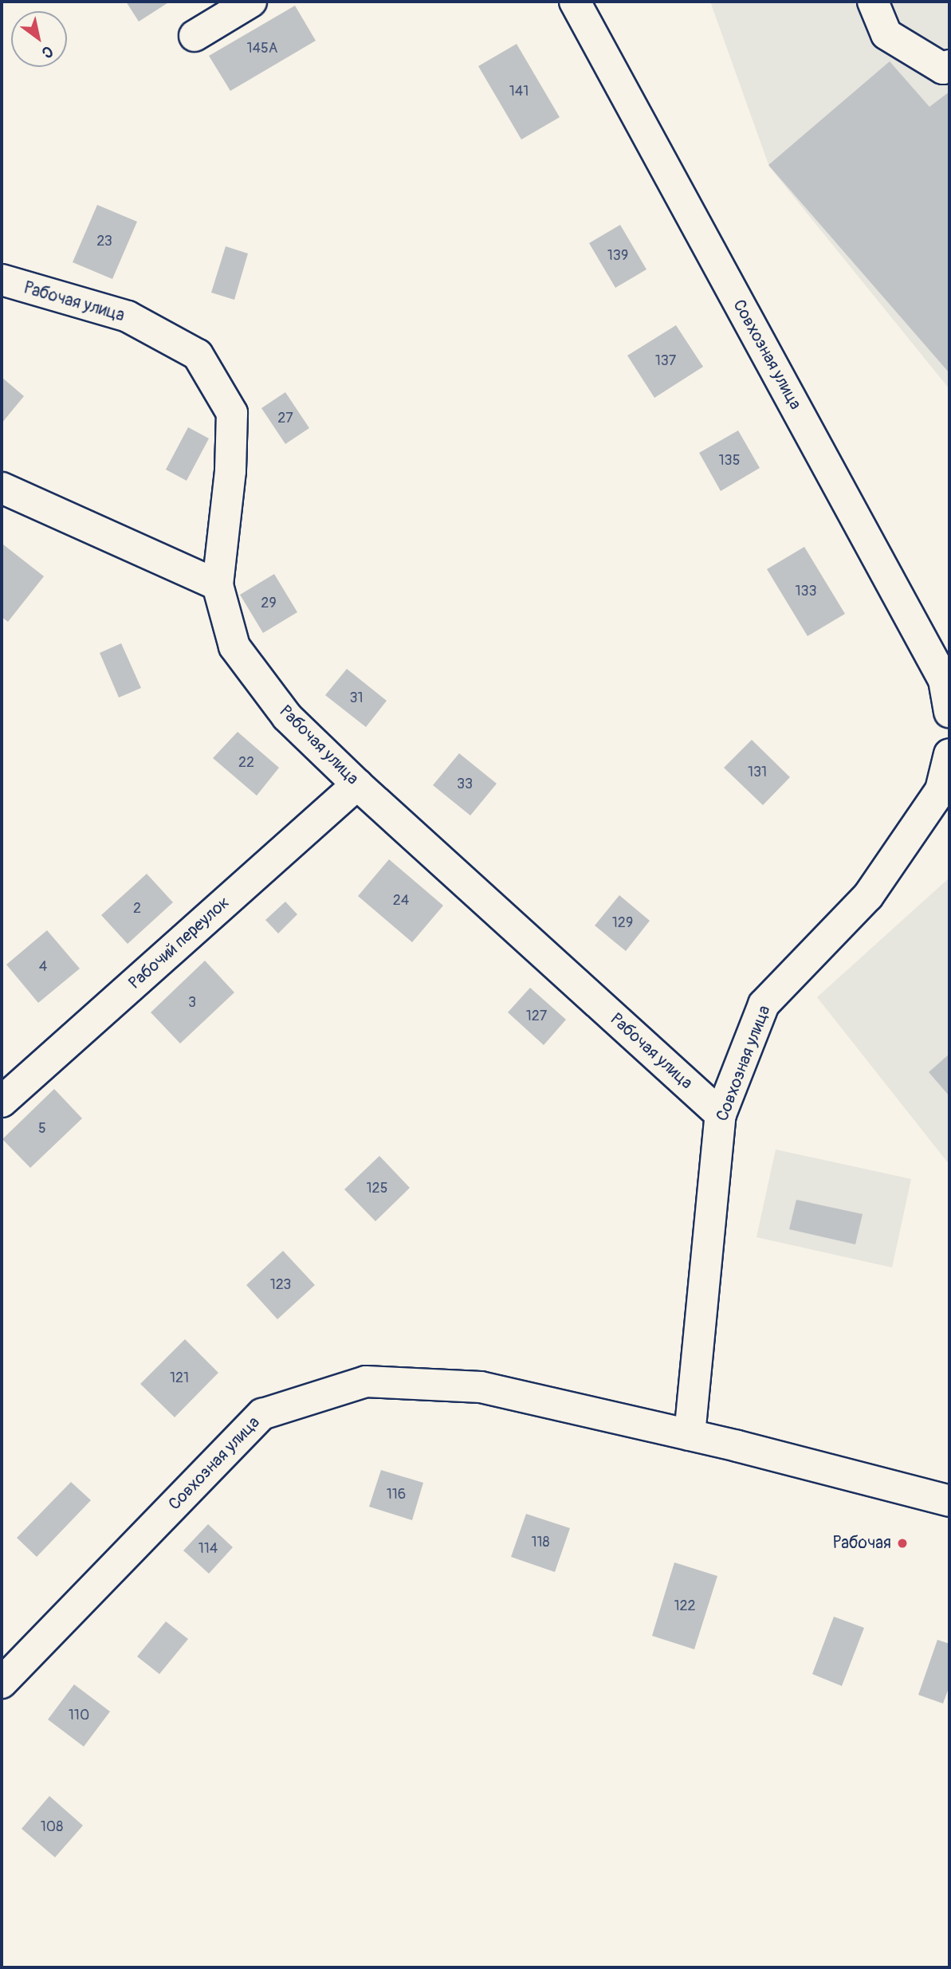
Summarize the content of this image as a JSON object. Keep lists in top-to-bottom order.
{
  "streets": {
    "street": ["Рабочая улица", "Совхозная улица", "Рабочий переулок"]
  },
  "crossings": [
    ["Рабочая улица", "Совхозная улица"],
    ["Рабочая улица", "Рабочий переулок"]
  ],
  "places": ["Рабочая"],
  "house_numbers": [
    "145А",
    "141",
    "23",
    "139",
    "137",
    "27",
    "135",
    "133",
    "29",
    "31",
    "22",
    "131",
    "33",
    "24",
    "2",
    "129",
    "4",
    "3",
    "127",
    "5",
    "125",
    "123",
    "121",
    "116",
    "118",
    "114",
    "122",
    "110",
    "108"
  ],
  "north": "bottom right"
}
